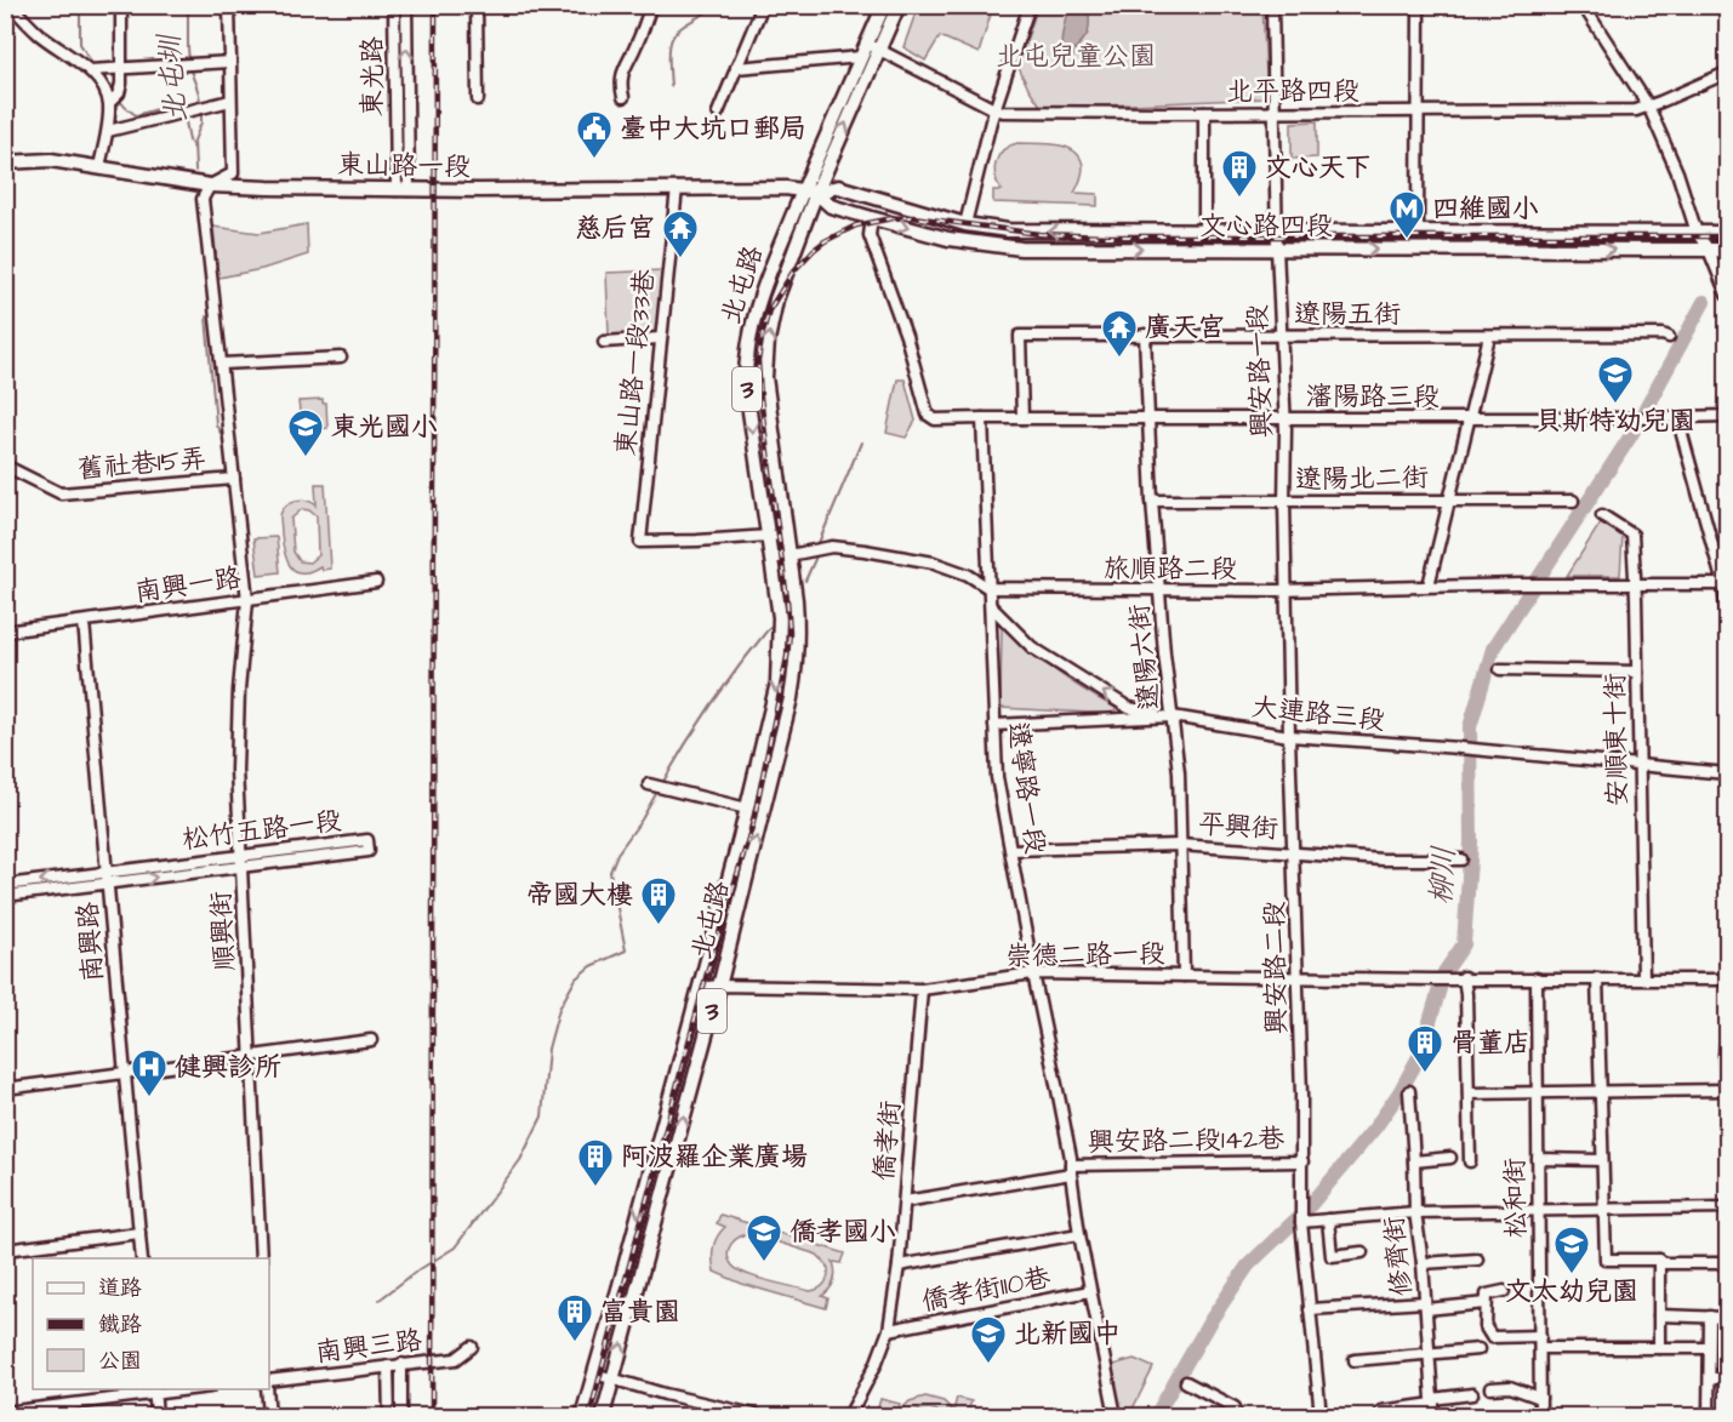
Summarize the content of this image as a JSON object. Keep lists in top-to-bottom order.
{
  "streets": {
    "main road": [
      "東山路一段",
      "文心路四段",
      "北屯路",
      "3"
    ],
    "street": [
      "東光路",
      "北平路四段",
      "遼陽五街",
      "東山路一段33巷",
      "興安路一段",
      "瀋陽路三段",
      "舊社巷15弄",
      "遼陽北二街",
      "旅順路二段",
      "南興一路",
      "遼陽六街",
      "大連路三段",
      "安順東十街",
      "遼寧路一段",
      "平興街",
      "松竹五路一段",
      "順興街",
      "南興路",
      "崇德二路一段",
      "興安路二段",
      "僑孝街",
      "興安路二段142巷",
      "松和街",
      "修齊街",
      "僑孝街110巷",
      "南興三路"
    ]
  },
  "crossings": [
    ["東光路", "東山路一段"],
    ["北平路四段", "北屯路"],
    ["北平路四段", "興安路一段"],
    ["東山路一段", "文心路四段"],
    ["東山路一段", "北屯路"],
    ["東山路一段", "東山路一段33巷"],
    ["東山路一段", "順興街"],
    ["文心路四段", "北屯路"],
    ["文心路四段", "興安路一段"],
    ["北屯路", "東山路一段33巷"],
    ["北屯路", "旅順路二段"],
    ["北屯路", "崇德二路一段"],
    ["遼陽五街", "興安路一段"],
    ["遼陽五街", "瀋陽路三段"],
    ["遼陽五街", "遼陽六街"],
    ["興安路一段", "瀋陽路三段"],
    ["興安路一段", "遼陽北二街"],
    ["興安路一段", "旅順路二段"],
    ["興安路一段", "大連路三段"],
    ["興安路一段", "興安路二段"],
    ["瀋陽路三段", "遼陽六街"],
    ["瀋陽路三段", "遼寧路一段"],
    ["舊社巷15弄", "順興街"],
    ["遼陽北二街", "遼陽六街"],
    ["旅順路二段", "遼陽六街"],
    ["旅順路二段", "安順東十街"],
    ["旅順路二段", "遼寧路一段"],
    ["南興一路", "順興街"],
    ["南興一路", "南興路"],
    ["遼陽六街", "大連路三段"],
    ["遼陽六街", "平興街"],
    ["遼陽六街", "崇德二路一段"],
    ["大連路三段", "安順東十街"],
    ["大連路三段", "遼寧路一段"],
    ["大連路三段", "興安路二段"],
    ["遼寧路一段", "平興街"],
    ["遼寧路一段", "崇德二路一段"],
    ["遼寧路一段", "興安路二段142巷"],
    ["遼寧路一段", "僑孝街110巷"],
    ["平興街", "興安路二段"],
    ["松竹五路一段", "順興街"],
    ["松竹五路一段", "南興路"],
    ["崇德二路一段", "興安路二段"],
    ["崇德二路一段", "僑孝街"],
    ["興安路二段", "興安路二段142巷"],
    ["僑孝街", "興安路二段142巷"],
    ["僑孝街", "僑孝街110巷"]
  ],
  "water": ["北屯圳", "柳川"],
  "parks": ["北屯兒童公園"],
  "places": {
    "public building": ["臺中大坑口郵局"],
    "building": [
      "文心天下",
      "帝國大樓",
      "骨董店",
      "阿波羅企業廣場",
      "富貴園"
    ],
    "metro station": ["四維國小"],
    "temple": ["慈后宮", "廣天宮"],
    "school or university": [
      "貝斯特幼兒園",
      "東光國小",
      "僑孝國小",
      "文太幼兒園",
      "北新國中"
    ],
    "hospital": ["健興診所"]
  },
  "legend": ["道路", "鐵路", "公園"]
}
